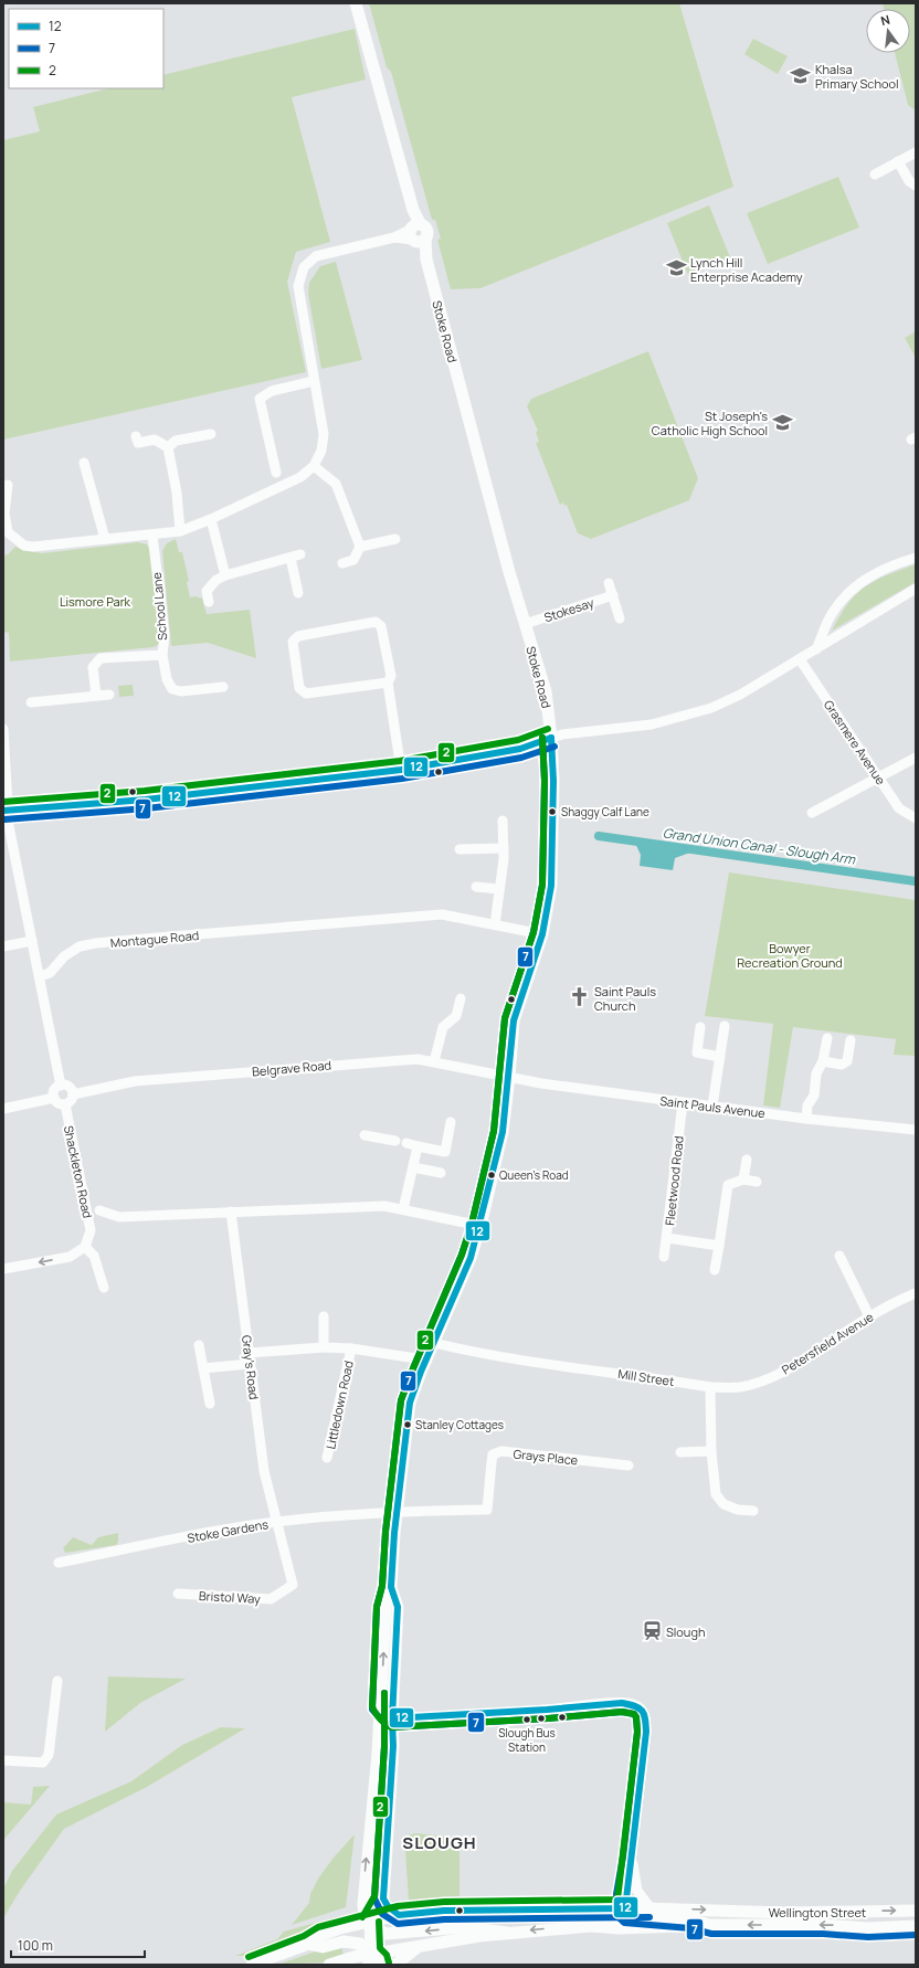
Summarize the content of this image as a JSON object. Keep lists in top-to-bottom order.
{
  "streets": {
    "main road": ["Stoke Road", "Wellington Street"],
    "street": [
      "School Lane",
      "Stokesay",
      "Grasmere Avenue",
      "Montague Road",
      "Belgrave Road",
      "Saint Pauls Avenue",
      "Shackleton Road",
      "Fleetwood Road",
      "Petersfield Avenue",
      "Gray's Road",
      "Mill Street",
      "Littledown Road",
      "Grays Place",
      "Stoke Gardens",
      "Bristol Way"
    ]
  },
  "crossings": [
    ["Stoke Road", "Stokesay"],
    ["Stoke Road", "Montague Road"],
    ["Stoke Road", "Belgrave Road"],
    ["Stoke Road", "Saint Pauls Avenue"],
    ["Stoke Road", "Mill Street"],
    ["Stoke Road", "Littledown Road"],
    ["Stoke Road", "Grays Place"],
    ["Stoke Road", "Stoke Gardens"],
    ["Stoke Road", "Wellington Street"],
    ["Belgrave Road", "Saint Pauls Avenue"],
    ["Belgrave Road", "Shackleton Road"],
    ["Saint Pauls Avenue", "Fleetwood Road"],
    ["Petersfield Avenue", "Mill Street"],
    ["Gray's Road", "Stoke Gardens"],
    ["Gray's Road", "Bristol Way"],
    ["Grays Place", "Stoke Gardens"],
    ["Stoke Gardens", "Bristol Way"]
  ],
  "districts": ["SLOUGH"],
  "water": ["Grand Union Canal - Slough Arm"],
  "parks": ["Lismore Park", "Bowyer Recreation Ground"],
  "places": {
    "school or university": ["Khalsa Primary School", "Lynch Hill Enterprise Academy", "St Joseph's Catholic High School"],
    "other": [
      "Shaggy Calf Lane",
      "Queen's Road",
      "Stanley Cottages",
      "Slough Bus Station"
    ],
    "church": ["Saint Pauls Church"],
    "station": ["Slough"]
  },
  "lines": ["transit line 2", "transit line 12", "transit line 7"],
  "legend": ["12", "7", "2"],
  "scale_bar": "100 m",
  "north": "top"
}
